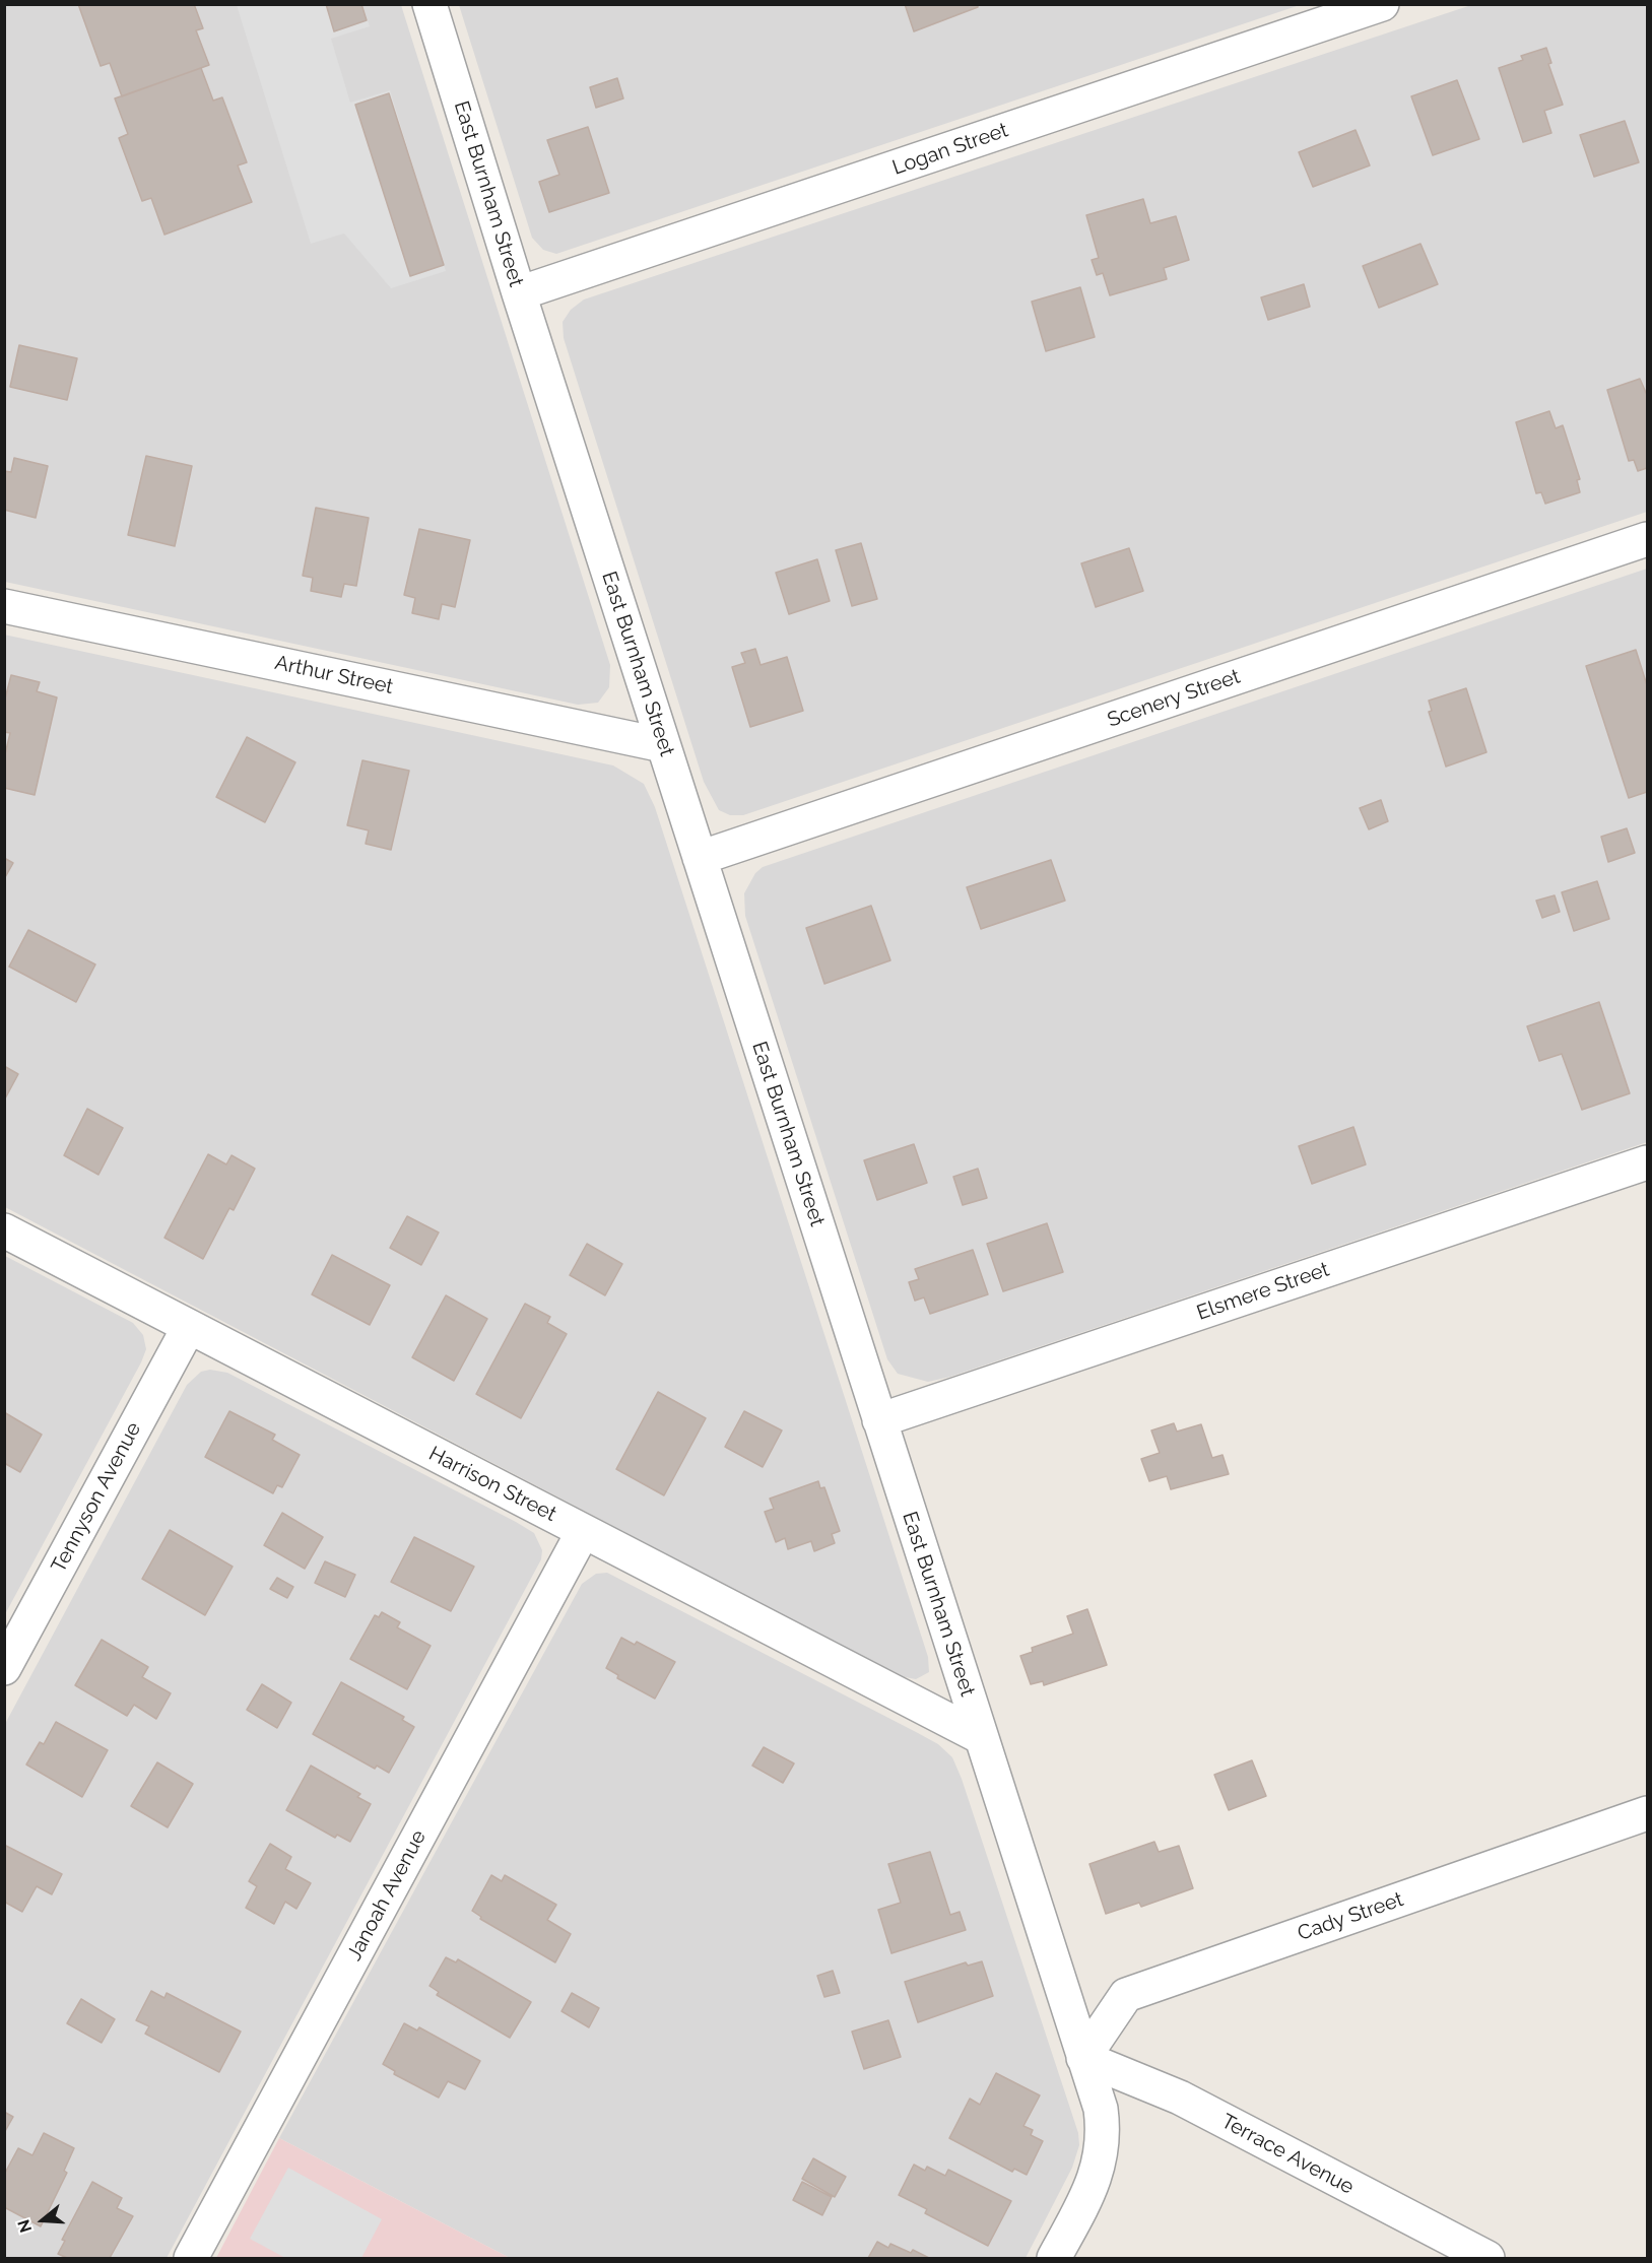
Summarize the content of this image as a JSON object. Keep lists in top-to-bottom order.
{
  "streets": {
    "street": [
      "Logan Street",
      "East Burnham Street",
      "Arthur Street",
      "Scenery Street",
      "Elsmere Street",
      "Harrison Street",
      "Tennyson Avenue",
      "Janoah Avenue",
      "Cady Street",
      "Terrace Avenue"
    ]
  },
  "crossings": [
    ["Logan Street", "East Burnham Street"],
    ["East Burnham Street", "Arthur Street"],
    ["East Burnham Street", "Scenery Street"],
    ["East Burnham Street", "Elsmere Street"],
    ["East Burnham Street", "Harrison Street"],
    ["East Burnham Street", "Cady Street"],
    ["East Burnham Street", "Terrace Avenue"],
    ["Harrison Street", "Tennyson Avenue"],
    ["Harrison Street", "Janoah Avenue"],
    ["Cady Street", "Terrace Avenue"]
  ],
  "north": "left"
}
